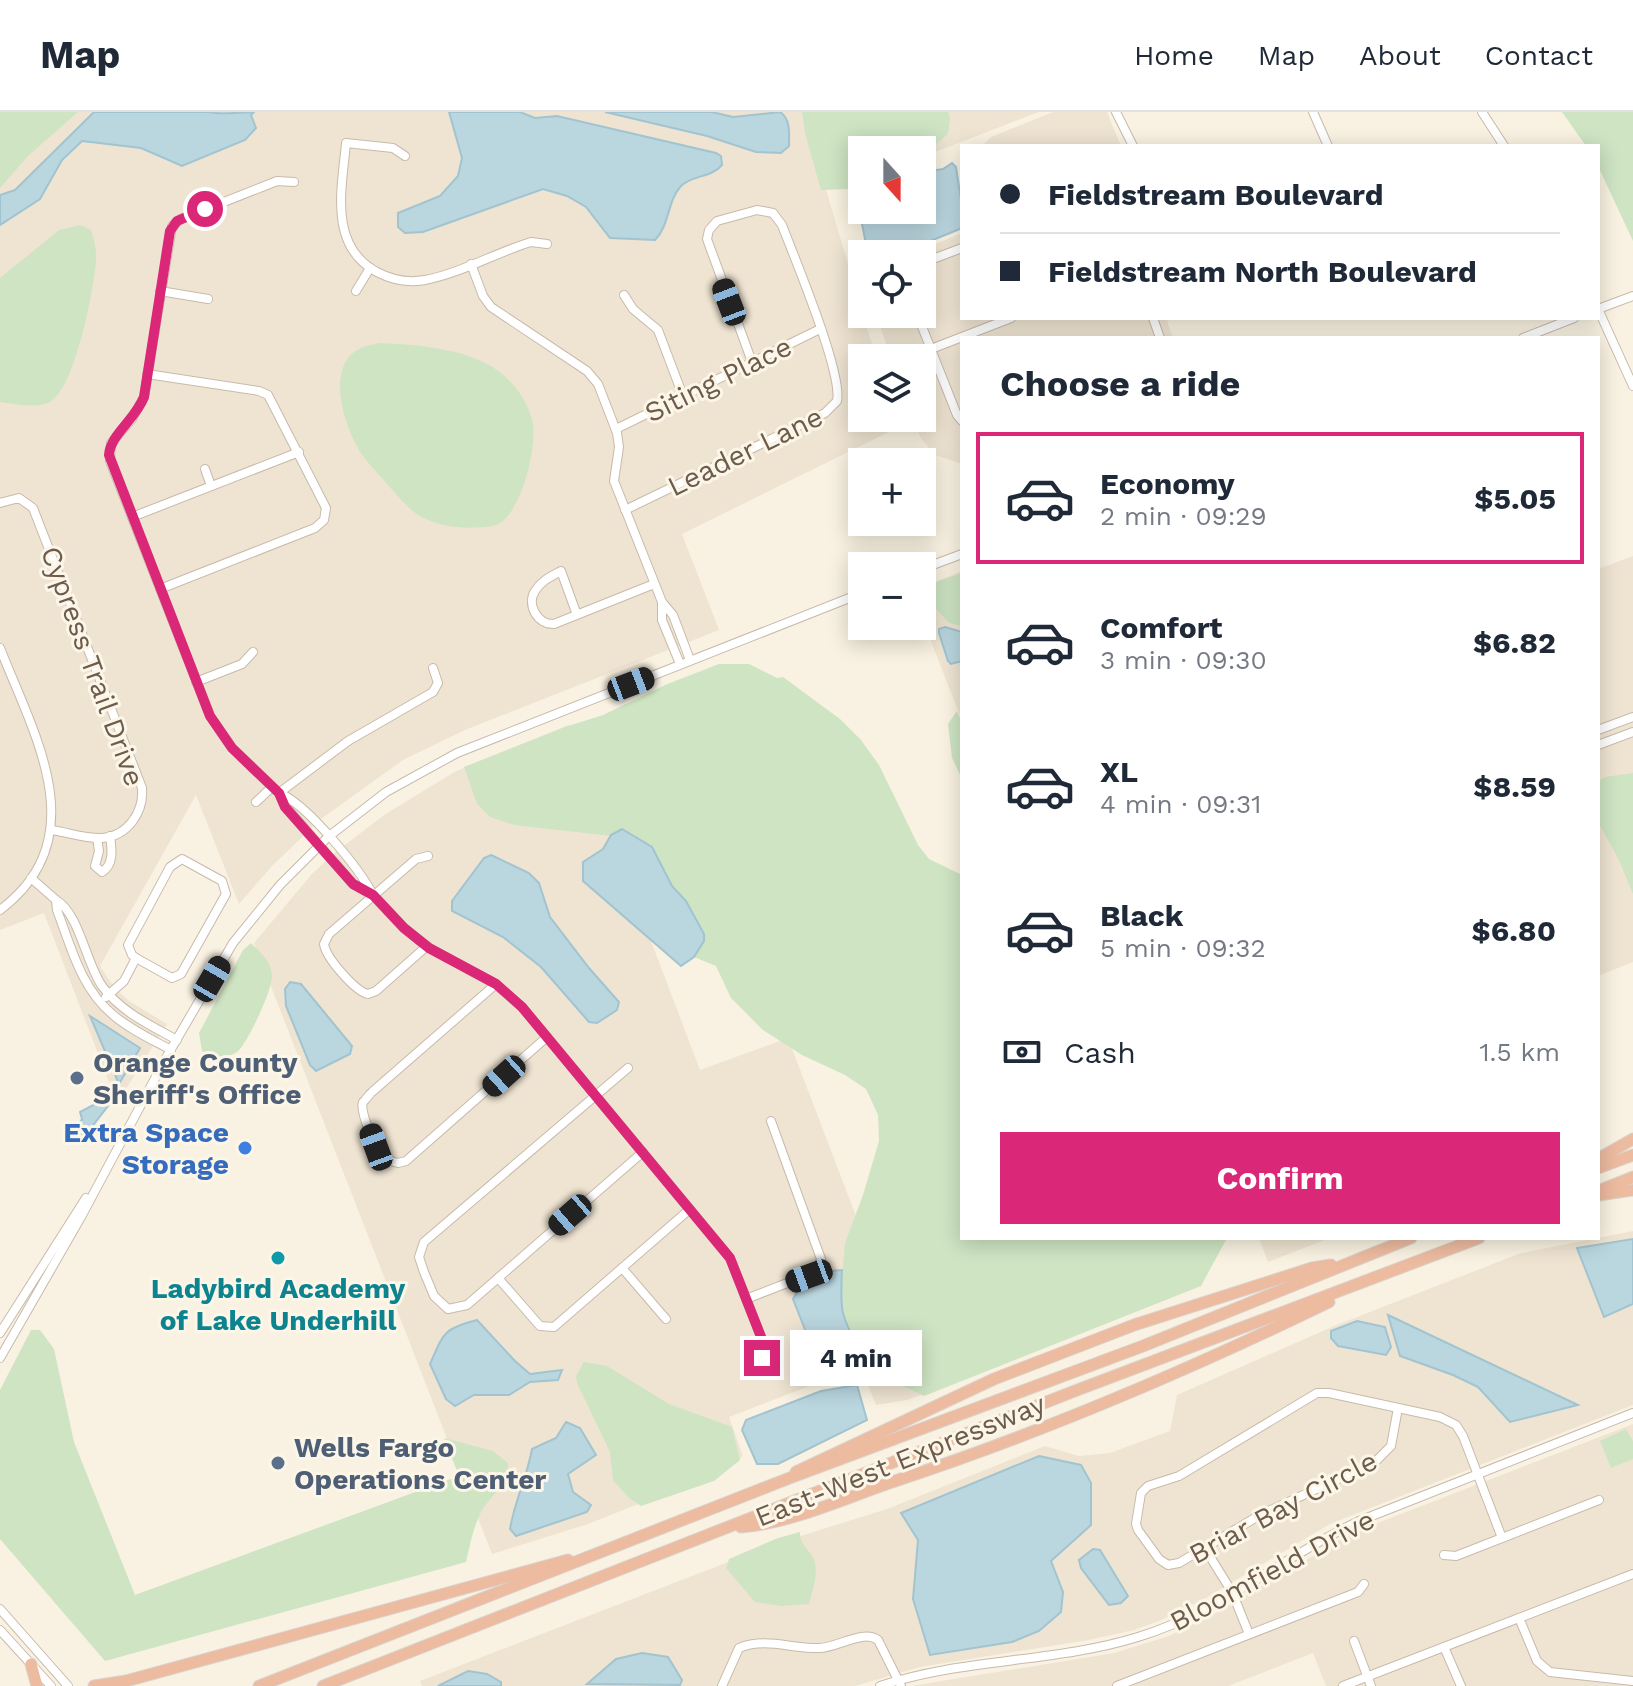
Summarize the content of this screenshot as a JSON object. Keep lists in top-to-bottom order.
{
  "streets": {
    "highway": ["East-West Expressway"],
    "street": [
      "Siting Place",
      "Leader Lane",
      "Cypress Trail Drive",
      "Briar Bay Circle",
      "Bloomfield Drive"
    ]
  },
  "crossings": [
    ["Siting Place", "Leader Lane"],
    ["Briar Bay Circle", "Bloomfield Drive"]
  ],
  "places": [
    "Orange County Sheriff's Office",
    "Extra Space Storage",
    "Ladybird Academy of Lake Underhill",
    "Wells Fargo Operations Center"
  ],
  "north": "bottom",
  "page": {
    "header": "Map",
    "nav": [
      "Home",
      "Map",
      "About",
      "Contact"
    ],
    "map_buttons": ["+", "−"],
    "banner": ["Fieldstream Boulevard", "Fieldstream North Boulevard"],
    "heading": "Choose a ride",
    "list": [
      {
        "name": "Economy",
        "note": "2 min · 09:29",
        "value": "$5.05"
      },
      {
        "name": "Comfort",
        "note": "3 min · 09:30",
        "value": "$6.82"
      },
      {
        "name": "XL",
        "note": "4 min · 09:31",
        "value": "$8.59"
      },
      {
        "name": "Black",
        "note": "5 min · 09:32",
        "value": "$6.80"
      }
    ],
    "pay": ["Cash", "1.5 km"],
    "buttons": "Confirm",
    "bubble": "4 min"
  }
}
